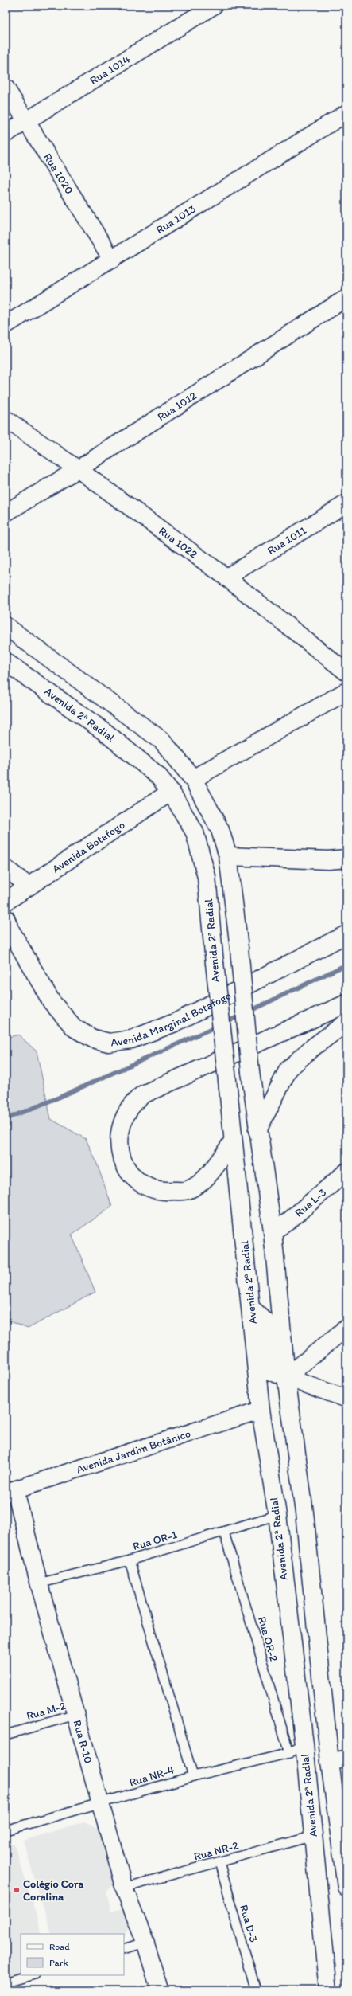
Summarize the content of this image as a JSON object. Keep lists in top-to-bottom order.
{
  "streets": {
    "main road": ["Avenida 2ª Radial", "Avenida Botafogo", "Avenida Marginal Botafogo"],
    "street": [
      "Rua 1014",
      "Rua 1020",
      "Rua 1013",
      "Rua 1012",
      "Rua 1011",
      "Rua 1022",
      "Rua L-3",
      "Avenida Jardim Botânico",
      "Rua R-10"
    ],
    "lane": [
      "Rua OR-1",
      "Rua OR-2",
      "Rua M-2",
      "Rua NR-4",
      "Rua NR-2",
      "Rua D-3"
    ]
  },
  "crossings": [
    ["Rua 1014", "Rua 1020"],
    ["Rua 1020", "Rua 1013"],
    ["Rua 1012", "Rua 1022"],
    ["Rua 1011", "Rua 1022"],
    ["Avenida 2ª Radial", "Avenida Botafogo"],
    ["Avenida 2ª Radial", "Avenida Jardim Botânico"],
    ["Avenida 2ª Radial", "Rua OR-1"],
    ["Avenida 2ª Radial", "Rua NR-4"],
    ["Avenida 2ª Radial", "Rua NR-2"],
    ["Avenida Jardim Botânico", "Rua R-10"],
    ["Rua OR-1", "Rua OR-2"],
    ["Rua OR-1", "Rua R-10"],
    ["Rua OR-2", "Rua NR-4"],
    ["Rua M-2", "Rua R-10"],
    ["Rua R-10", "Rua NR-4"],
    ["Rua R-10", "Rua NR-2"],
    ["Rua NR-2", "Rua D-3"]
  ],
  "places": ["Colégio Cora Coralina"],
  "legend": ["Road", "Park"]
}
